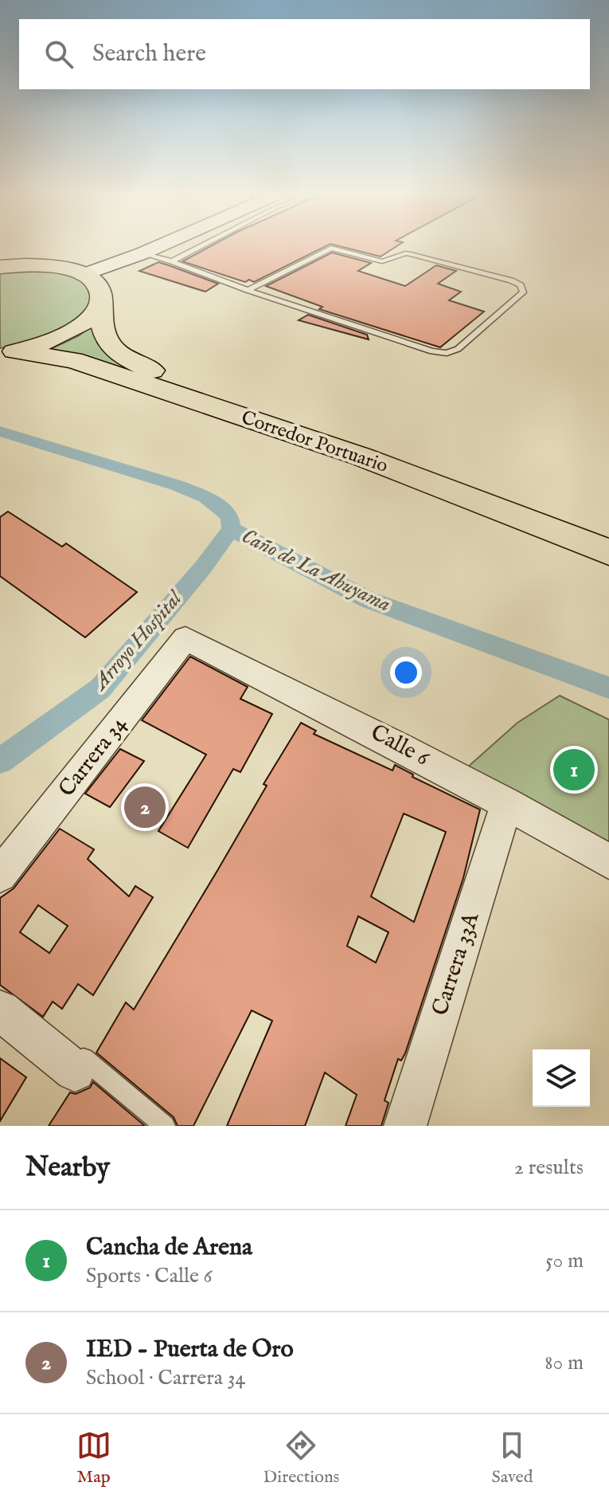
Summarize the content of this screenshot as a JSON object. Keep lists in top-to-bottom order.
{
  "streets": {
    "main road": ["Corredor Portuario"],
    "street": ["Calle 6", "Carrera 34", "Carrera 33A"]
  },
  "crossings": [
    ["Calle 6", "Carrera 34"],
    ["Calle 6", "Carrera 33A"]
  ],
  "water": ["Caño de La Ahuyama", "Arroyo Hospital"],
  "page": {
    "search": "Search here",
    "pins": ["1", "2"],
    "heading": ["Nearby", "2 results"],
    "list": [
      {
        "mark": "1",
        "name": "Cancha de Arena",
        "note": "Sports · Calle 6",
        "value": "50 m"
      },
      {
        "mark": "2",
        "name": "IED - Puerta de Oro",
        "note": "School · Carrera 34",
        "value": "80 m"
      }
    ],
    "nav": ["Map", "Directions", "Saved"]
  }
}
